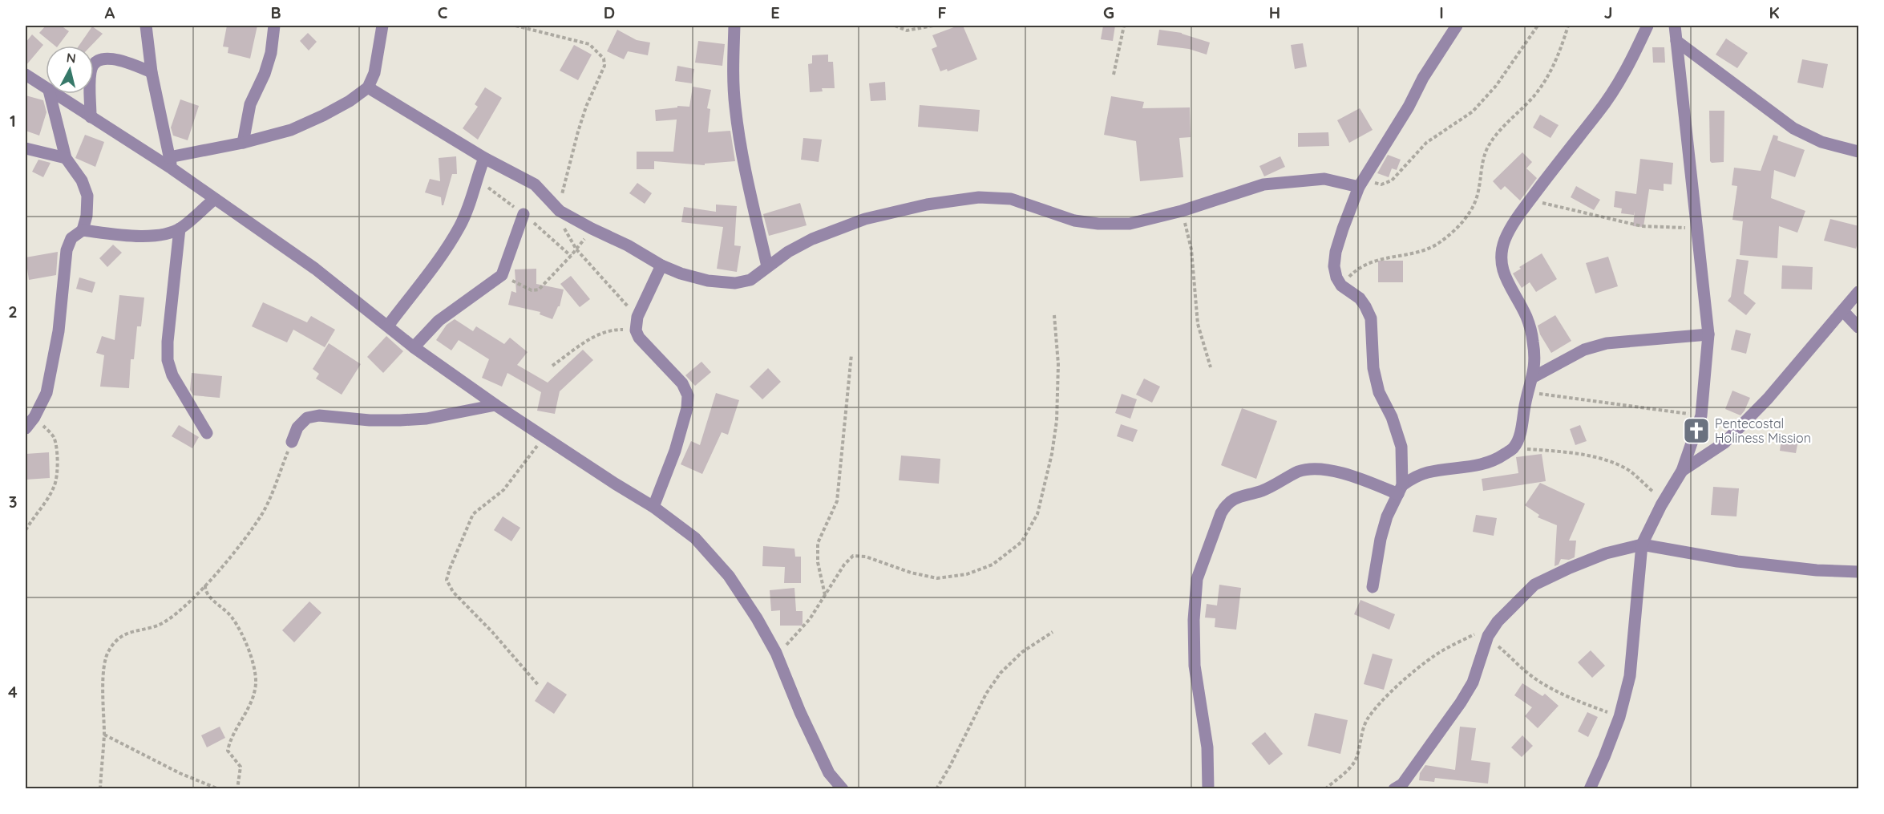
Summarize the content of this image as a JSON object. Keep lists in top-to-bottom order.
{
  "places": {
    "church": ["Pentecostal Holiness Mission"]
  },
  "north": "top",
  "grid": {
    "columns": [
      "A",
      "B",
      "C",
      "D",
      "E",
      "F",
      "G",
      "H",
      "I",
      "J",
      "K"
    ],
    "rows": [
      "1",
      "2",
      "3",
      "4"
    ]
  }
}
